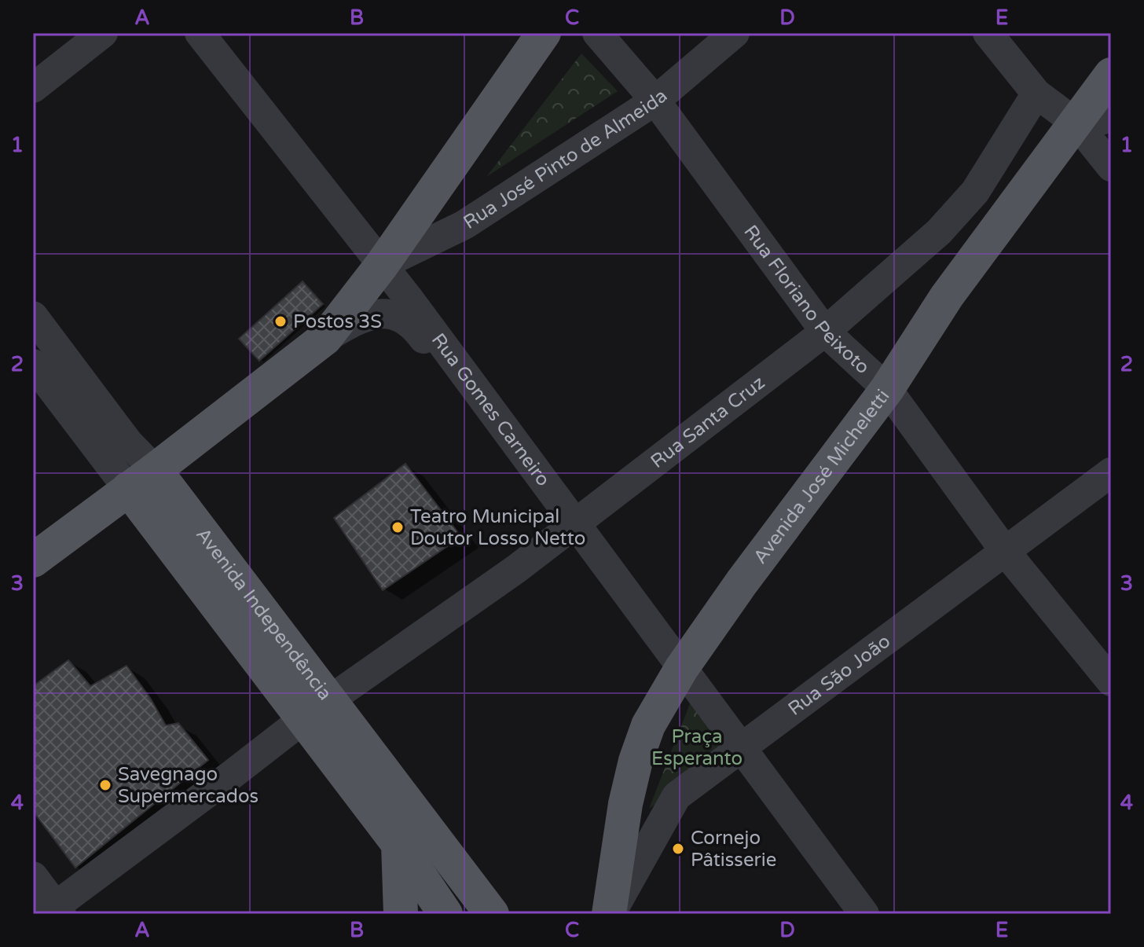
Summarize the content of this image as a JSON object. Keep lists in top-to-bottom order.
{
  "streets": {
    "main road": ["Avenida José Micheletti", "Avenida Independência"],
    "street": [
      "Rua José Pinto de Almeida",
      "Rua Floriano Peixoto",
      "Rua Gomes Carneiro",
      "Rua Santa Cruz",
      "Rua São João"
    ]
  },
  "crossings": [
    ["Rua José Pinto de Almeida", "Rua Floriano Peixoto"],
    ["Rua José Pinto de Almeida", "Rua Gomes Carneiro"],
    ["Rua Floriano Peixoto", "Rua Santa Cruz"],
    ["Rua Floriano Peixoto", "Avenida José Micheletti"],
    ["Rua Floriano Peixoto", "Rua São João"],
    ["Rua Gomes Carneiro", "Rua Santa Cruz"],
    ["Rua Gomes Carneiro", "Avenida José Micheletti"],
    ["Rua Gomes Carneiro", "Rua São João"],
    ["Rua Santa Cruz", "Avenida Independência"],
    ["Avenida José Micheletti", "Rua São João"]
  ],
  "parks": ["Praça Esperanto"],
  "places": [
    "Postos 3S",
    "Teatro Municipal Doutor Losso Netto",
    "Savegnago Supermercados",
    "Cornejo Pâtisserie"
  ],
  "grid": {
    "columns": [
      "A",
      "B",
      "C",
      "D",
      "E"
    ],
    "rows": [
      "1",
      "2",
      "3",
      "4"
    ]
  }
}
